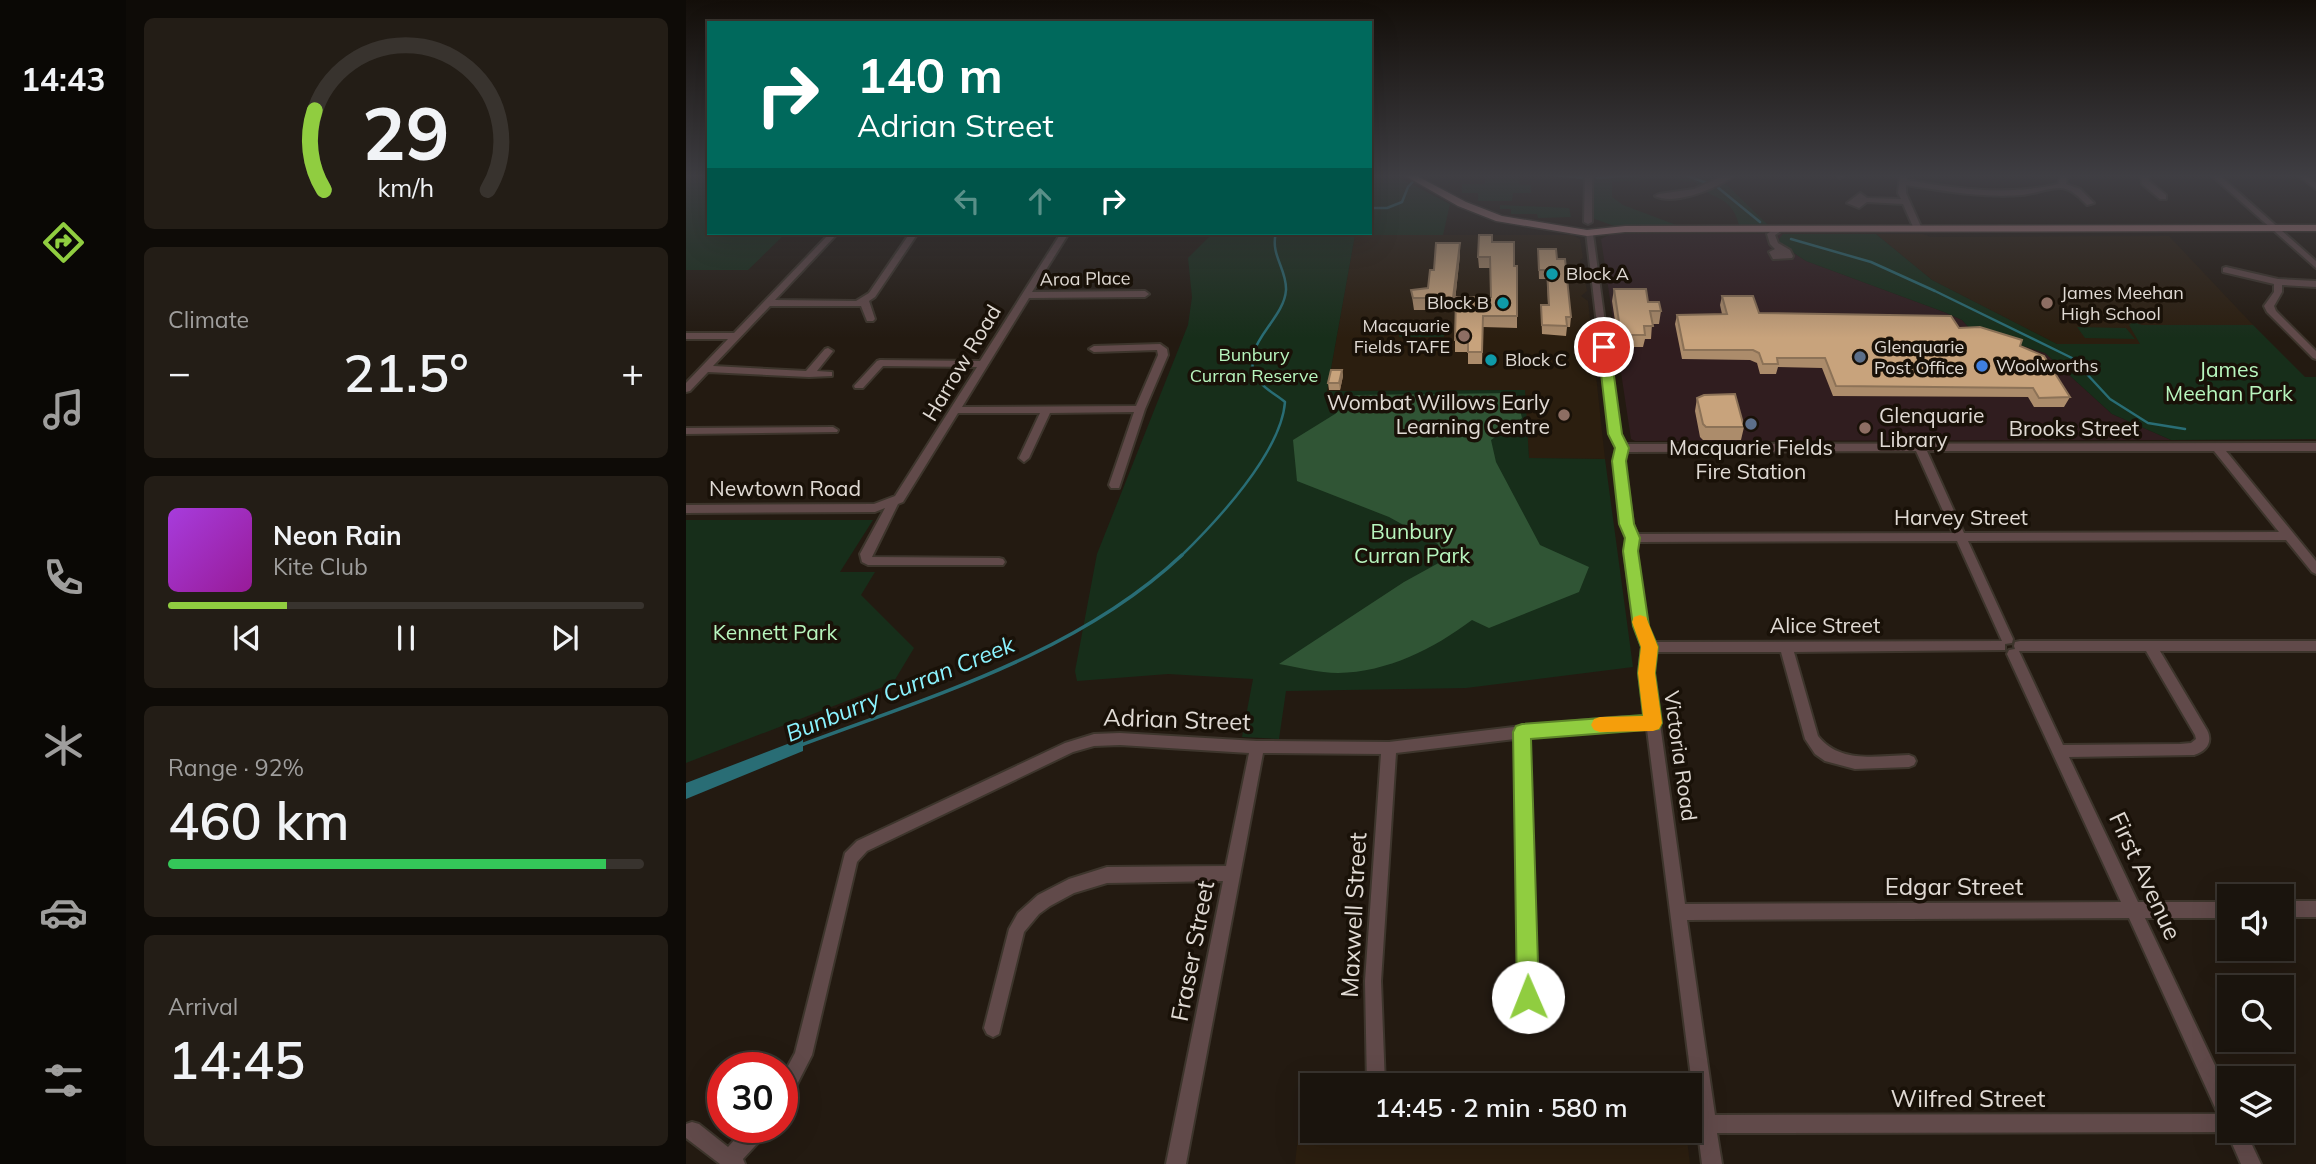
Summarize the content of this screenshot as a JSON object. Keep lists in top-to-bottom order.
{
  "streets": {
    "street": [
      "Aroa Place",
      "Harrow Road",
      "Brooks Street",
      "Newtown Road",
      "Harvey Street",
      "Alice Street",
      "Adrian Street",
      "Victoria Road",
      "First Avenue",
      "Edgar Street",
      "Maxwell Street",
      "Fraser Street",
      "Wilfred Street"
    ]
  },
  "crossings": [
    ["Aroa Place", "Harrow Road"],
    ["Harrow Road", "Newtown Road"],
    ["Brooks Street", "Victoria Road"],
    ["Brooks Street", "First Avenue"],
    ["Harvey Street", "Victoria Road"],
    ["Harvey Street", "First Avenue"],
    ["Alice Street", "Victoria Road"],
    ["Alice Street", "First Avenue"],
    ["Adrian Street", "Victoria Road"],
    ["Adrian Street", "Maxwell Street"],
    ["Adrian Street", "Fraser Street"],
    ["Victoria Road", "Edgar Street"],
    ["Victoria Road", "Wilfred Street"],
    ["First Avenue", "Edgar Street"]
  ],
  "water": ["Bunburry Curran Creek"],
  "parks": [
    "Bunbury Curran Reserve",
    "James Meehan Park",
    "Bunbury Curran Park",
    "Kennett Park"
  ],
  "places": [
    "Block A",
    "Block B",
    "James Meehan High School",
    "Macquarie Fields TAFE",
    "Glenquarie Post Office",
    "Block C",
    "Woolworths",
    "Wombat Willows Early Learning Centre",
    "Macquarie Fields Fire Station",
    "Glenquarie Library"
  ],
  "page": {
    "tabs": "14:43",
    "turn": ["140 m", "Adrian Street"],
    "tile": [
      "Climate",
      ["Range · 92%", "460 km"],
      ["Arrival", "14:45"]
    ],
    "heat": ["−", "21.5°", "+"],
    "song": ["Neon Rain", "Kite Club"],
    "limit": "30",
    "trip": "14:45 · 2 min · 580 m",
    "gauge": ["29", "km/h"]
  }
}
